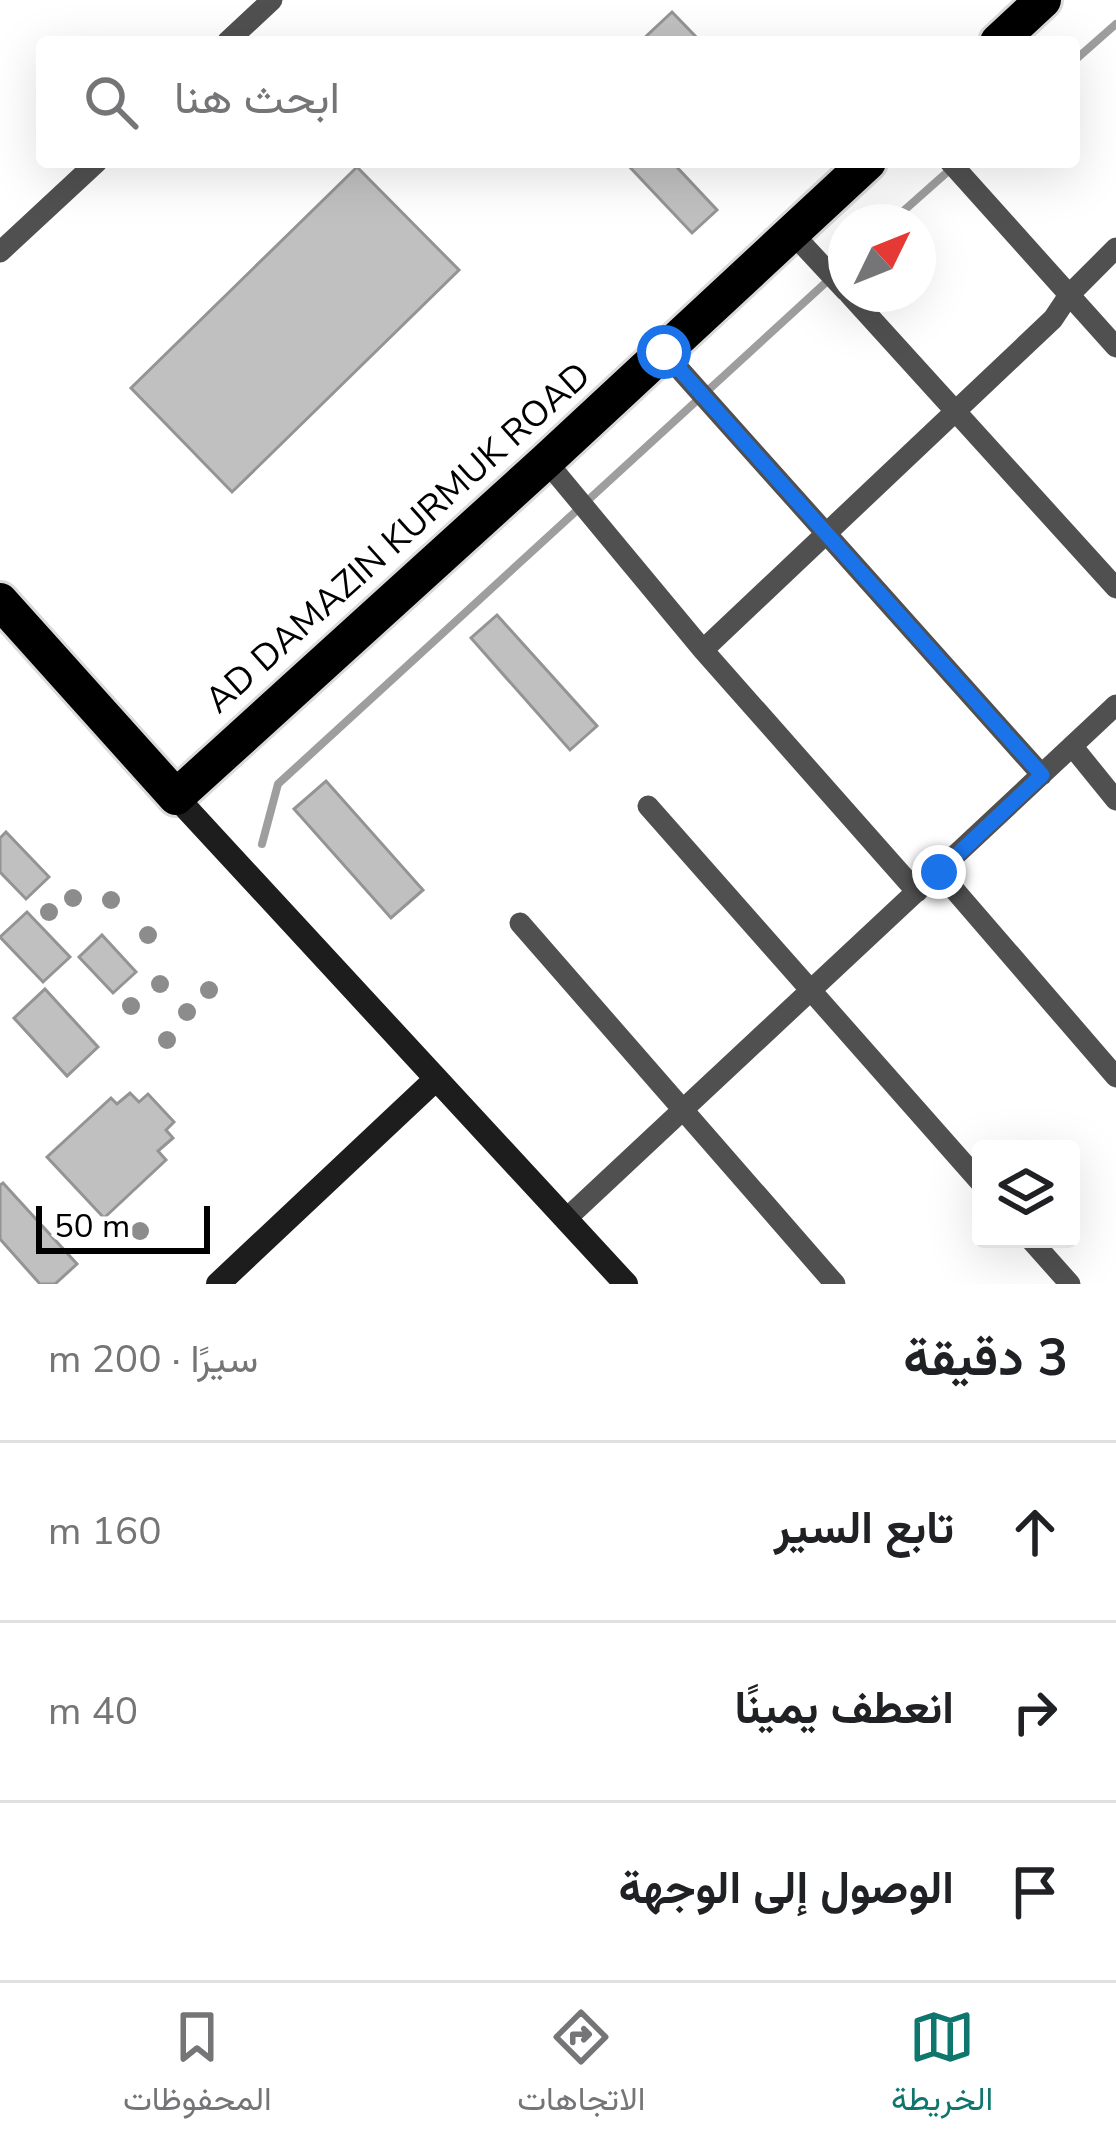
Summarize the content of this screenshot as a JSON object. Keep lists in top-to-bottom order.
{
  "streets": {
    "highway": ["AD DAMAZIN KURMUK ROAD"]
  },
  "scale_bar": "50 m",
  "north": "top right",
  "page": {
    "search": "ابحث هنا",
    "scale": "50 m",
    "heading": ["3 دقيقة", "سيرًا · 200 m"],
    "list": [
      ["تابع السير", "160 m"],
      ["انعطف يمينًا", "40 m"],
      "الوصول إلى الوجهة"
    ],
    "nav": ["الخريطة", "الاتجاهات", "المحفوظات"]
  }
}
